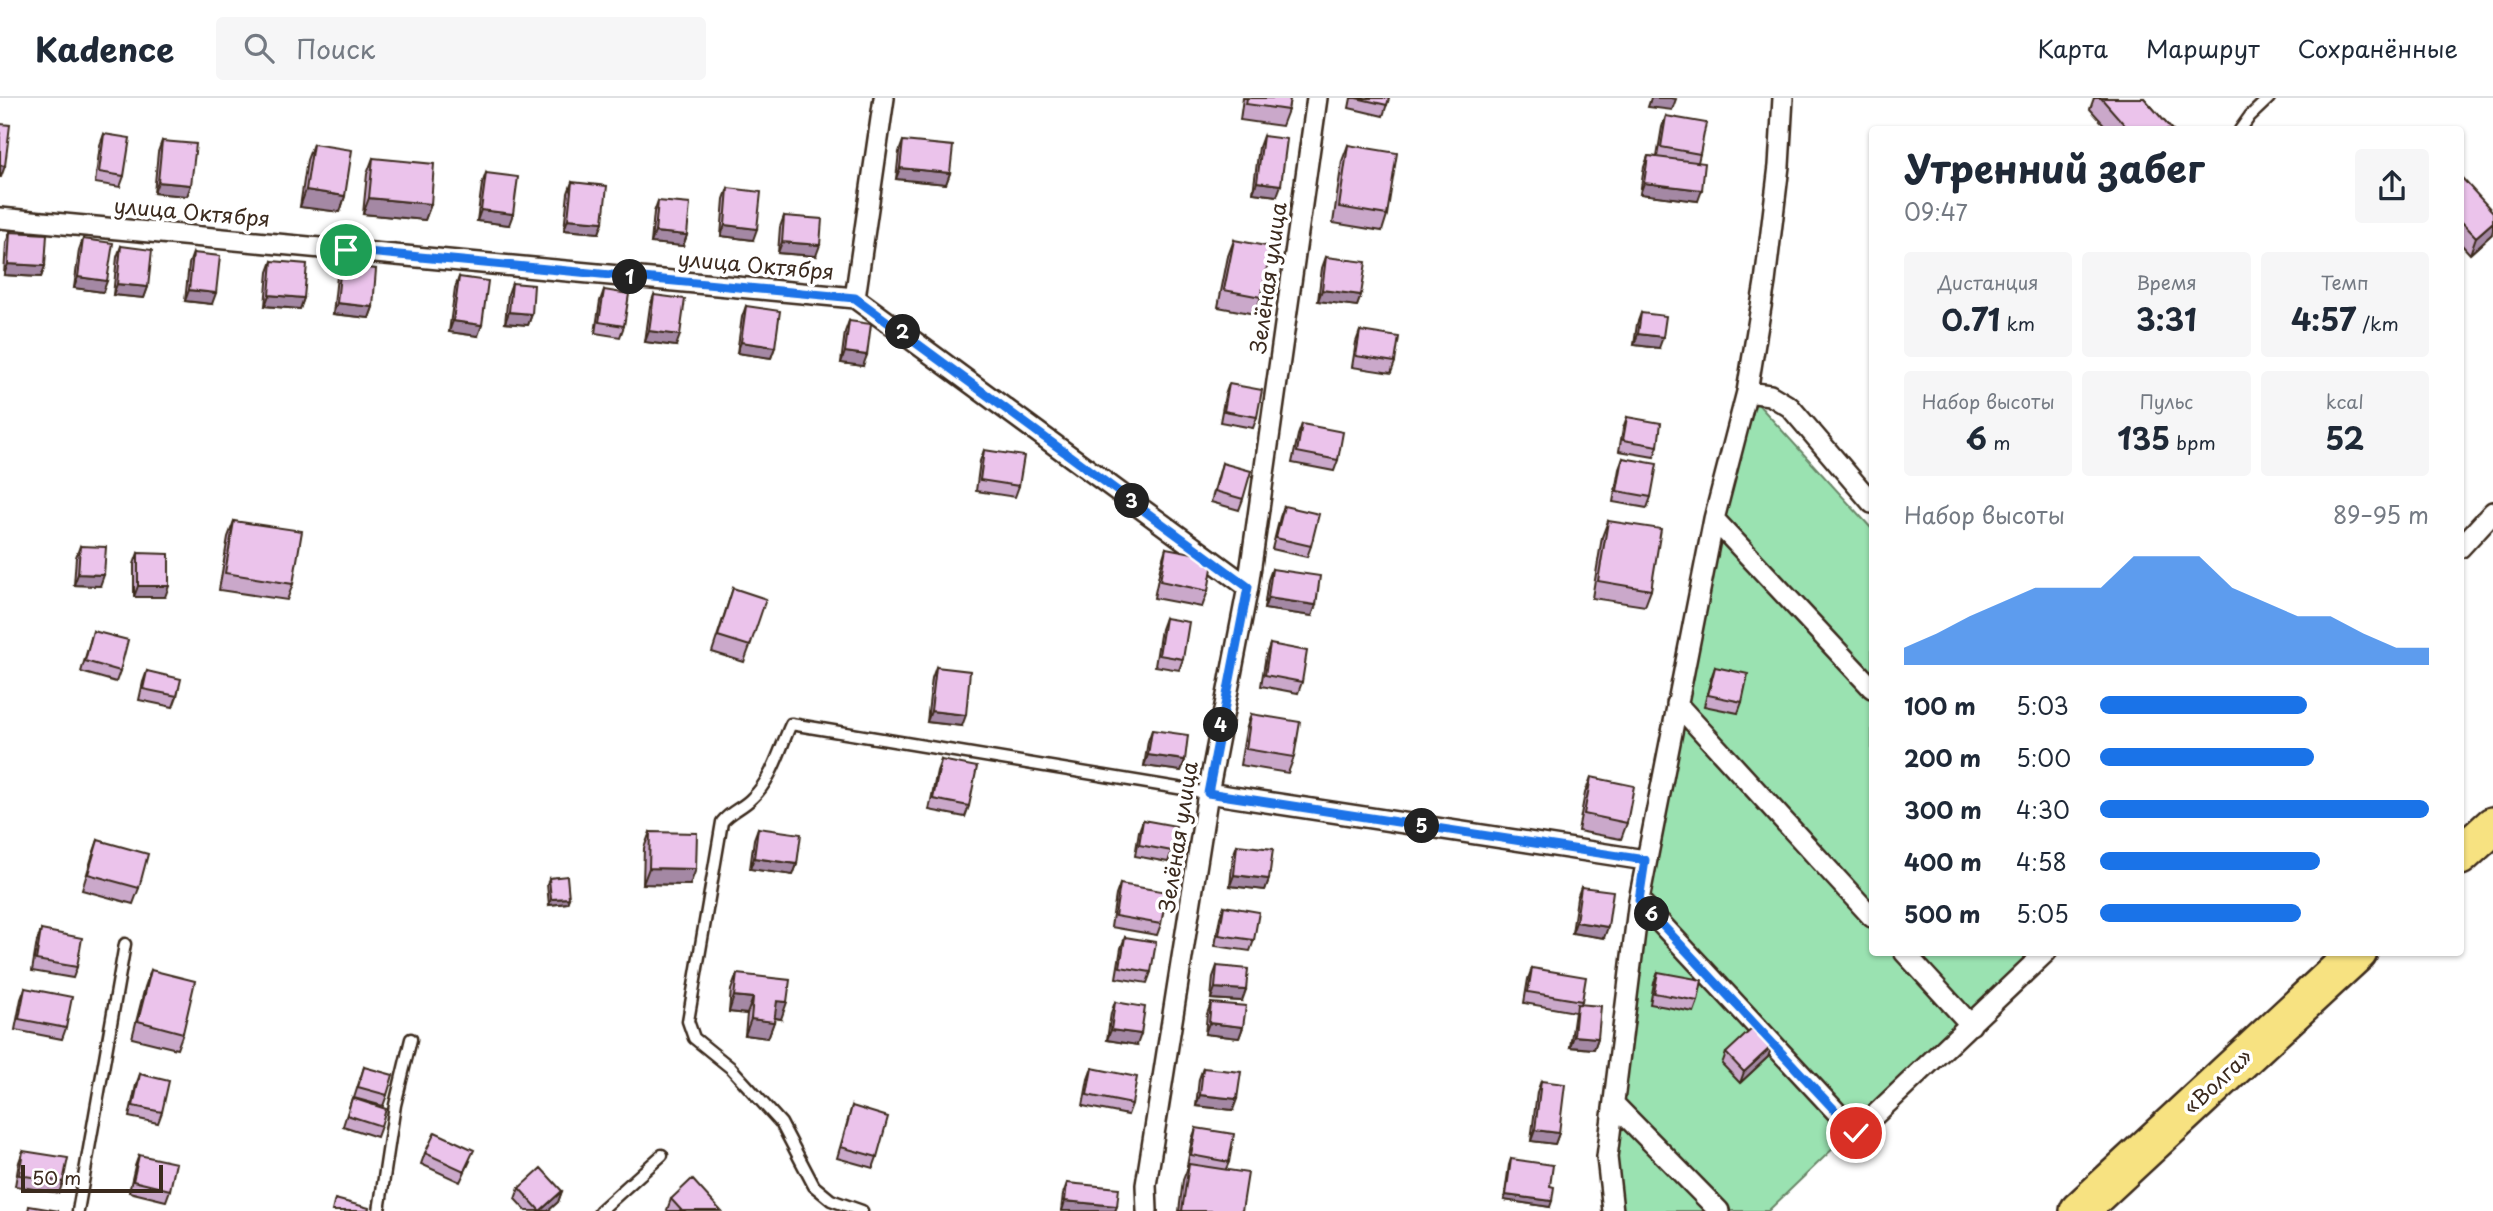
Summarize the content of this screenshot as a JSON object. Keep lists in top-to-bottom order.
{
  "streets": {
    "highway": ["«Волга»"],
    "street": ["улица Октября", "Зелёная улица"]
  },
  "crossings": [
    ["улица Октября", "Зелёная улица"]
  ],
  "scale_bar": "50 m",
  "page": {
    "header": "Kadence",
    "search": "Поиск",
    "nav": ["Карта", "Маршрут", "Сохранённые"],
    "heading": ["Утренний забег", "09:47"],
    "stats": [
      ["Дистанция", "0.71 km"],
      ["Время", "3:31"],
      ["Темп", "4:57 /km"],
      ["Набор высоты", "6 m"],
      ["Пульс", "135 bpm"],
      ["kcal", "52"]
    ],
    "pins": [
      "1",
      "2",
      "3",
      "4",
      "5",
      "6"
    ],
    "chart": ["Набор высоты", "89–95 m"],
    "list": [
      {
        "name": "100 m",
        "note": "5:03"
      },
      {
        "name": "200 m",
        "note": "5:00"
      },
      {
        "name": "300 m",
        "note": "4:30"
      },
      {
        "name": "400 m",
        "note": "4:58"
      },
      {
        "name": "500 m",
        "note": "5:05"
      }
    ],
    "scale": "50 m"
  }
}
